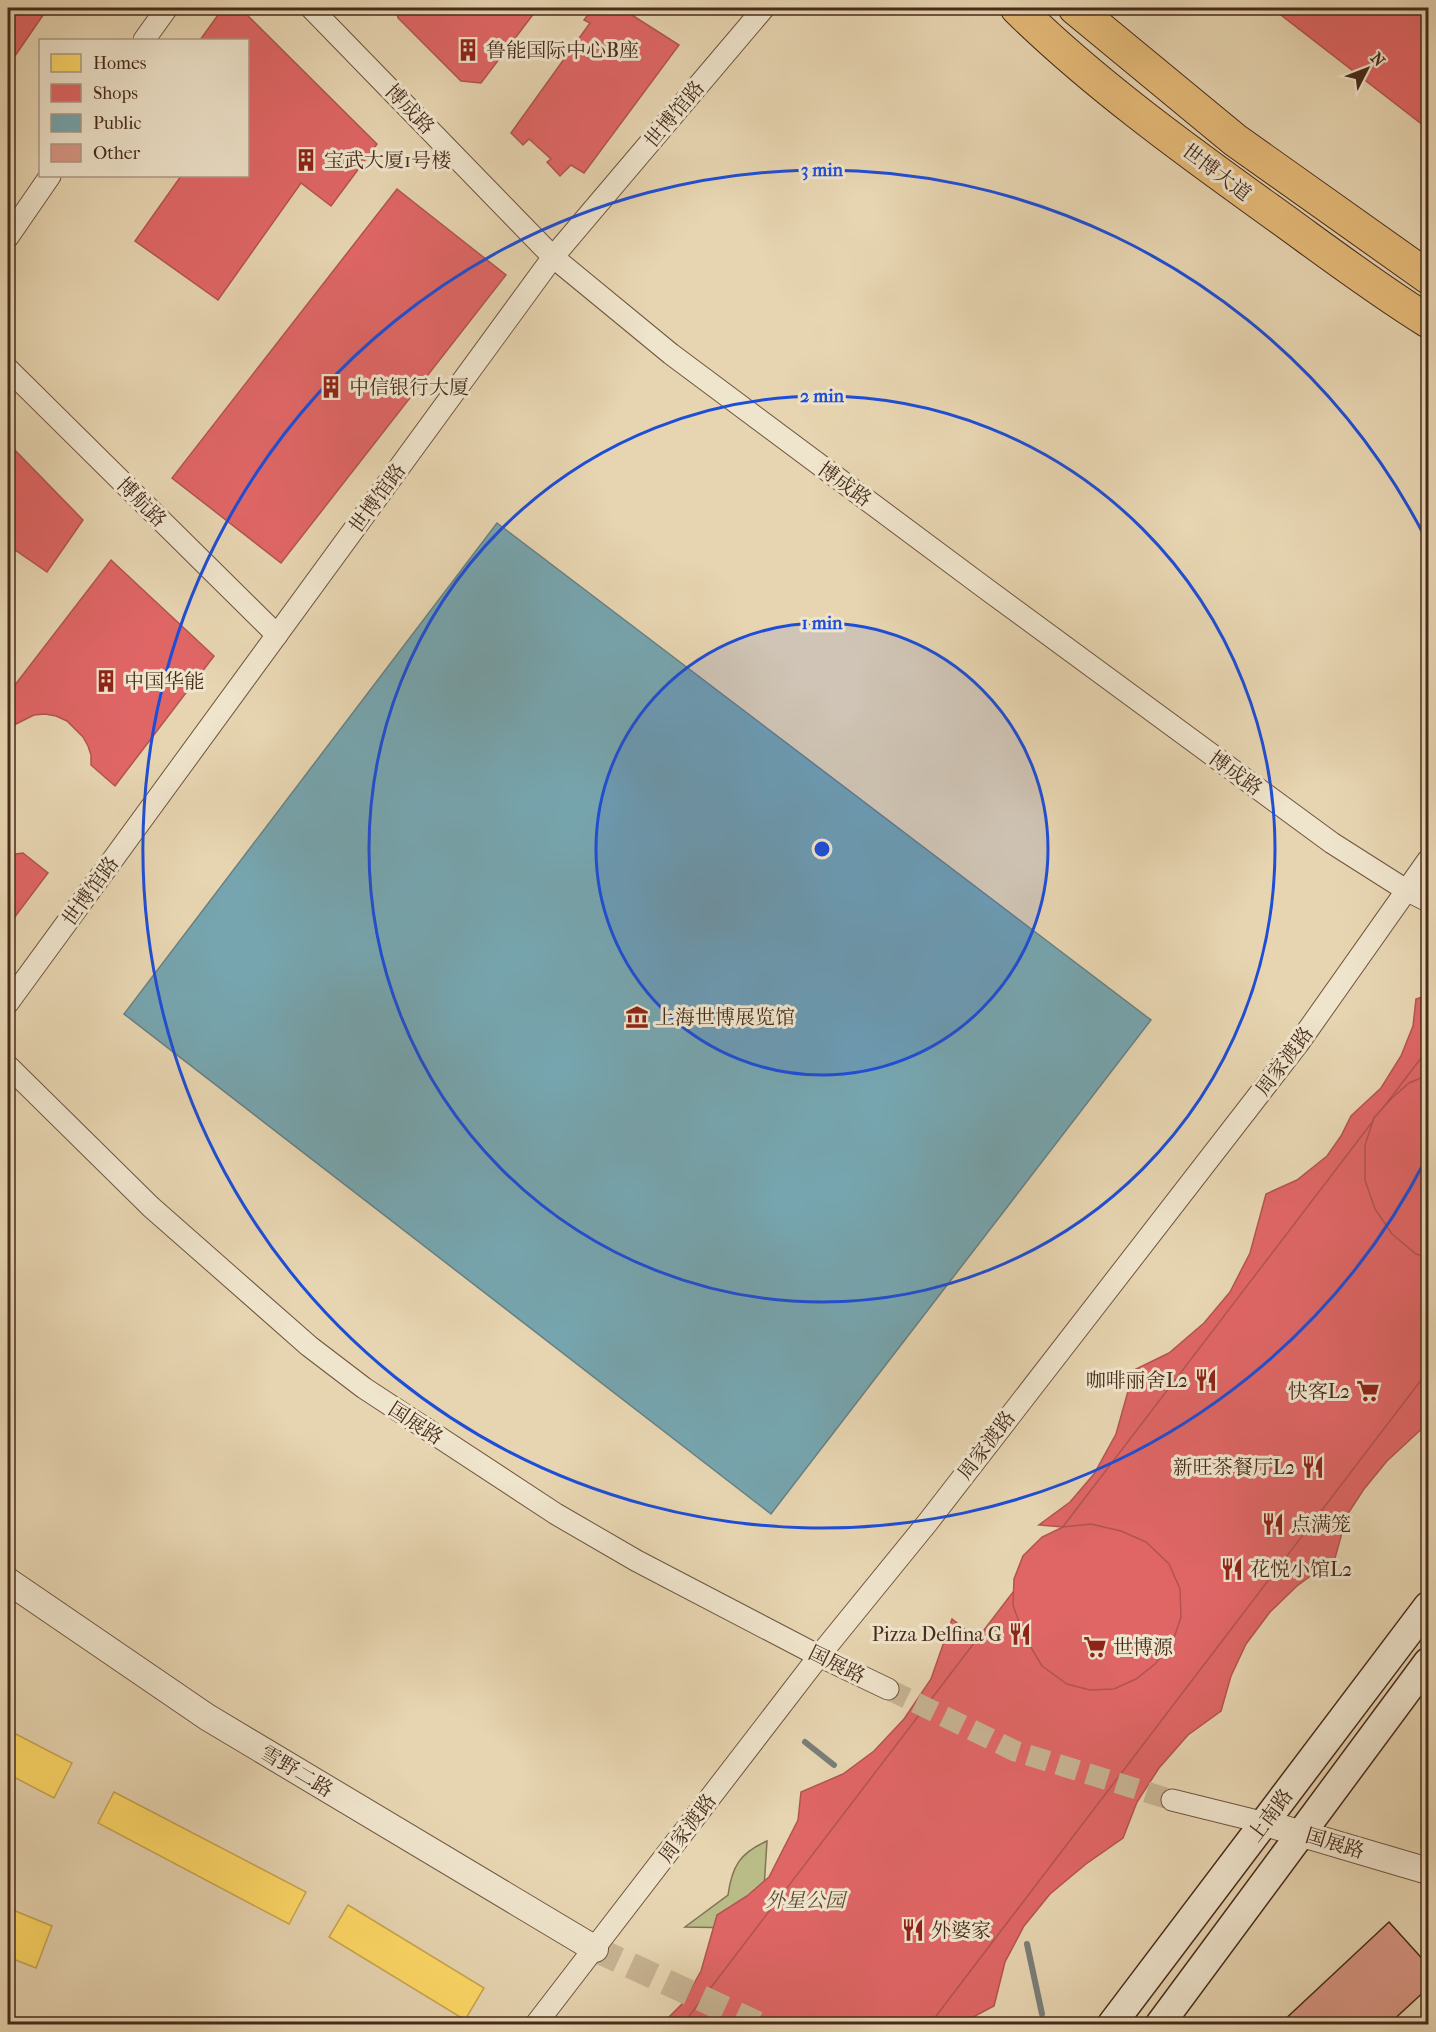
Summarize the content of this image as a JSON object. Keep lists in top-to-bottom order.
{
  "streets": {
    "main road": ["世博大道", "上南路"],
    "street": [
      "博成路",
      "世博馆路",
      "博航路",
      "周家渡路",
      "国展路",
      "雪野二路"
    ]
  },
  "crossings": [
    ["博成路", "世博馆路"],
    ["博成路", "周家渡路"],
    ["世博馆路", "博航路"],
    ["周家渡路", "国展路"],
    ["周家渡路", "雪野二路"],
    ["国展路", "上南路"]
  ],
  "parks": ["外星公园"],
  "places": {
    "building": [
      "鲁能国际中心B座",
      "宝武大厦1号楼",
      "中信银行大厦",
      "中国华能"
    ],
    "museum": ["上海世博展览馆"],
    "restaurant": [
      "咖啡丽舍L2",
      "新旺茶餐厅L2",
      "点满笼",
      "花悦小馆L2",
      "Pizza Delfina G",
      "外婆家"
    ],
    "supermarket": ["快客L2", "世博源"]
  },
  "legend": [
    "Homes",
    "Shops",
    "Public",
    "Other"
  ],
  "north": "top right",
  "rings": ["3 min", "2 min", "1 min"]
}
